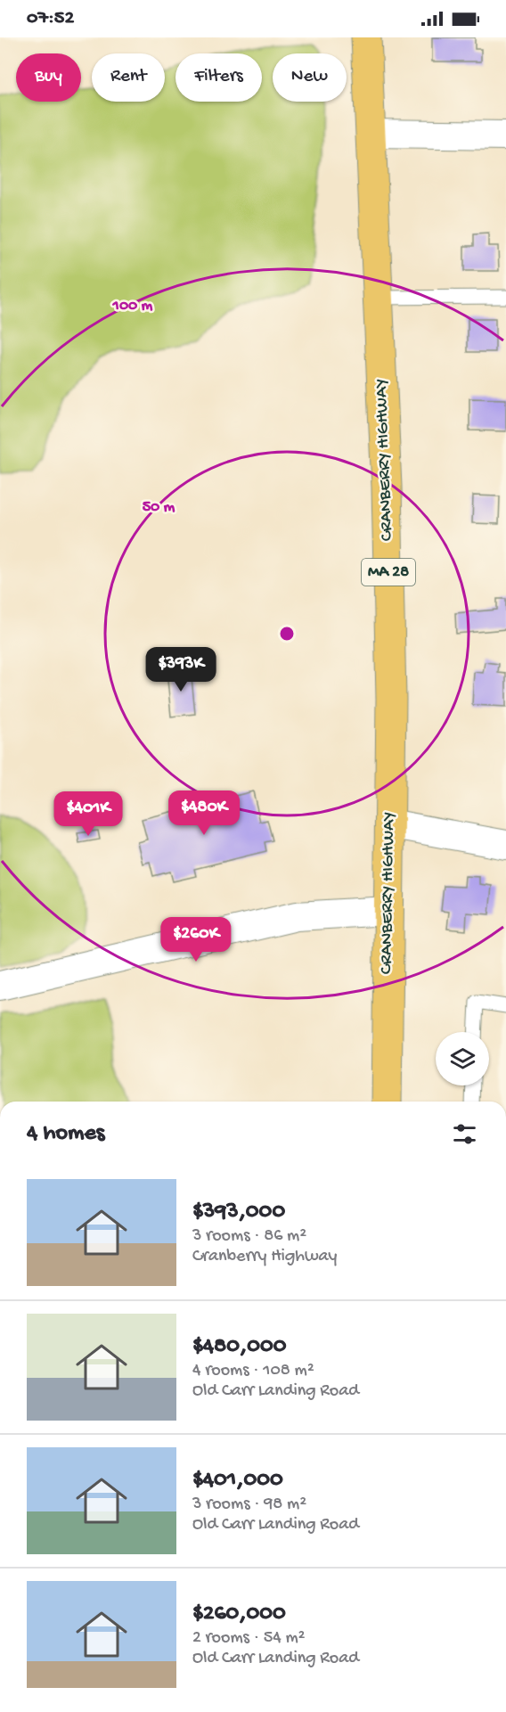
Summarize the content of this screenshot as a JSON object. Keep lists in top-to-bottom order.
{
  "streets": {
    "main road": ["CRANBERRY HIGHWAY", "MA 28"]
  },
  "page": {
    "status": "07:52",
    "chip": [
      "Buy",
      "Rent",
      "Filters",
      "New"
    ],
    "price": [
      "$393K",
      "$480K",
      "$401K",
      "$260K"
    ],
    "heading": "4 homes",
    "list": [
      {
        "name": "$393,000",
        "note": "3 rooms · 86 m² · Cranberry Highway"
      },
      {
        "name": "$480,000",
        "note": "4 rooms · 108 m² · Old Carr Landing Road"
      },
      {
        "name": "$401,000",
        "note": "3 rooms · 98 m² · Old Carr Landing Road"
      },
      {
        "name": "$260,000",
        "note": "2 rooms · 54 m² · Old Carr Landing Road"
      }
    ]
  },
  "rings": ["100 m", "50 m"]
}
